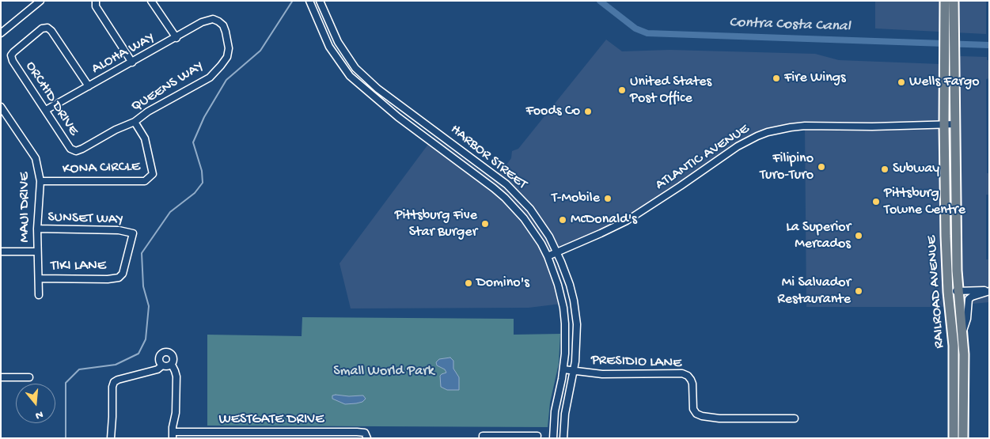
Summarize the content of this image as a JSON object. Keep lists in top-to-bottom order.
{
  "streets": {
    "highway": ["RAILROAD AVENUE"],
    "street": [
      "ALOHA WAY",
      "QUEENS WAY",
      "ORCHID DRIVE",
      "HARBOR STREET",
      "ATLANTIC AVENUE",
      "KONA CIRCLE",
      "MAUI DRIVE",
      "SUNSET WAY",
      "TIKI LANE",
      "PRESIDIO LANE",
      "WESTGATE DRIVE"
    ]
  },
  "crossings": [
    ["ALOHA WAY", "QUEENS WAY"],
    ["ALOHA WAY", "ORCHID DRIVE"],
    ["QUEENS WAY", "ORCHID DRIVE"],
    ["QUEENS WAY", "KONA CIRCLE"],
    ["HARBOR STREET", "ATLANTIC AVENUE"],
    ["HARBOR STREET", "PRESIDIO LANE"],
    ["ATLANTIC AVENUE", "RAILROAD AVENUE"],
    ["KONA CIRCLE", "MAUI DRIVE"],
    ["MAUI DRIVE", "SUNSET WAY"],
    ["MAUI DRIVE", "TIKI LANE"],
    ["SUNSET WAY", "TIKI LANE"]
  ],
  "water": ["Contra Costa Canal"],
  "parks": ["Small World Park"],
  "places": [
    "Fire Wings",
    "Wells Fargo",
    "United States Post Office",
    "Foods Co",
    "Filipino Turo-Turo",
    "Subway",
    "T-Mobile",
    "Pittsburg Towne Centre",
    "McDonald's",
    "Pittsburg Five Star Burger",
    "La Superior Mercados",
    "Domino's",
    "Mi Salvador Restaurante"
  ],
  "north": "bottom"
}
